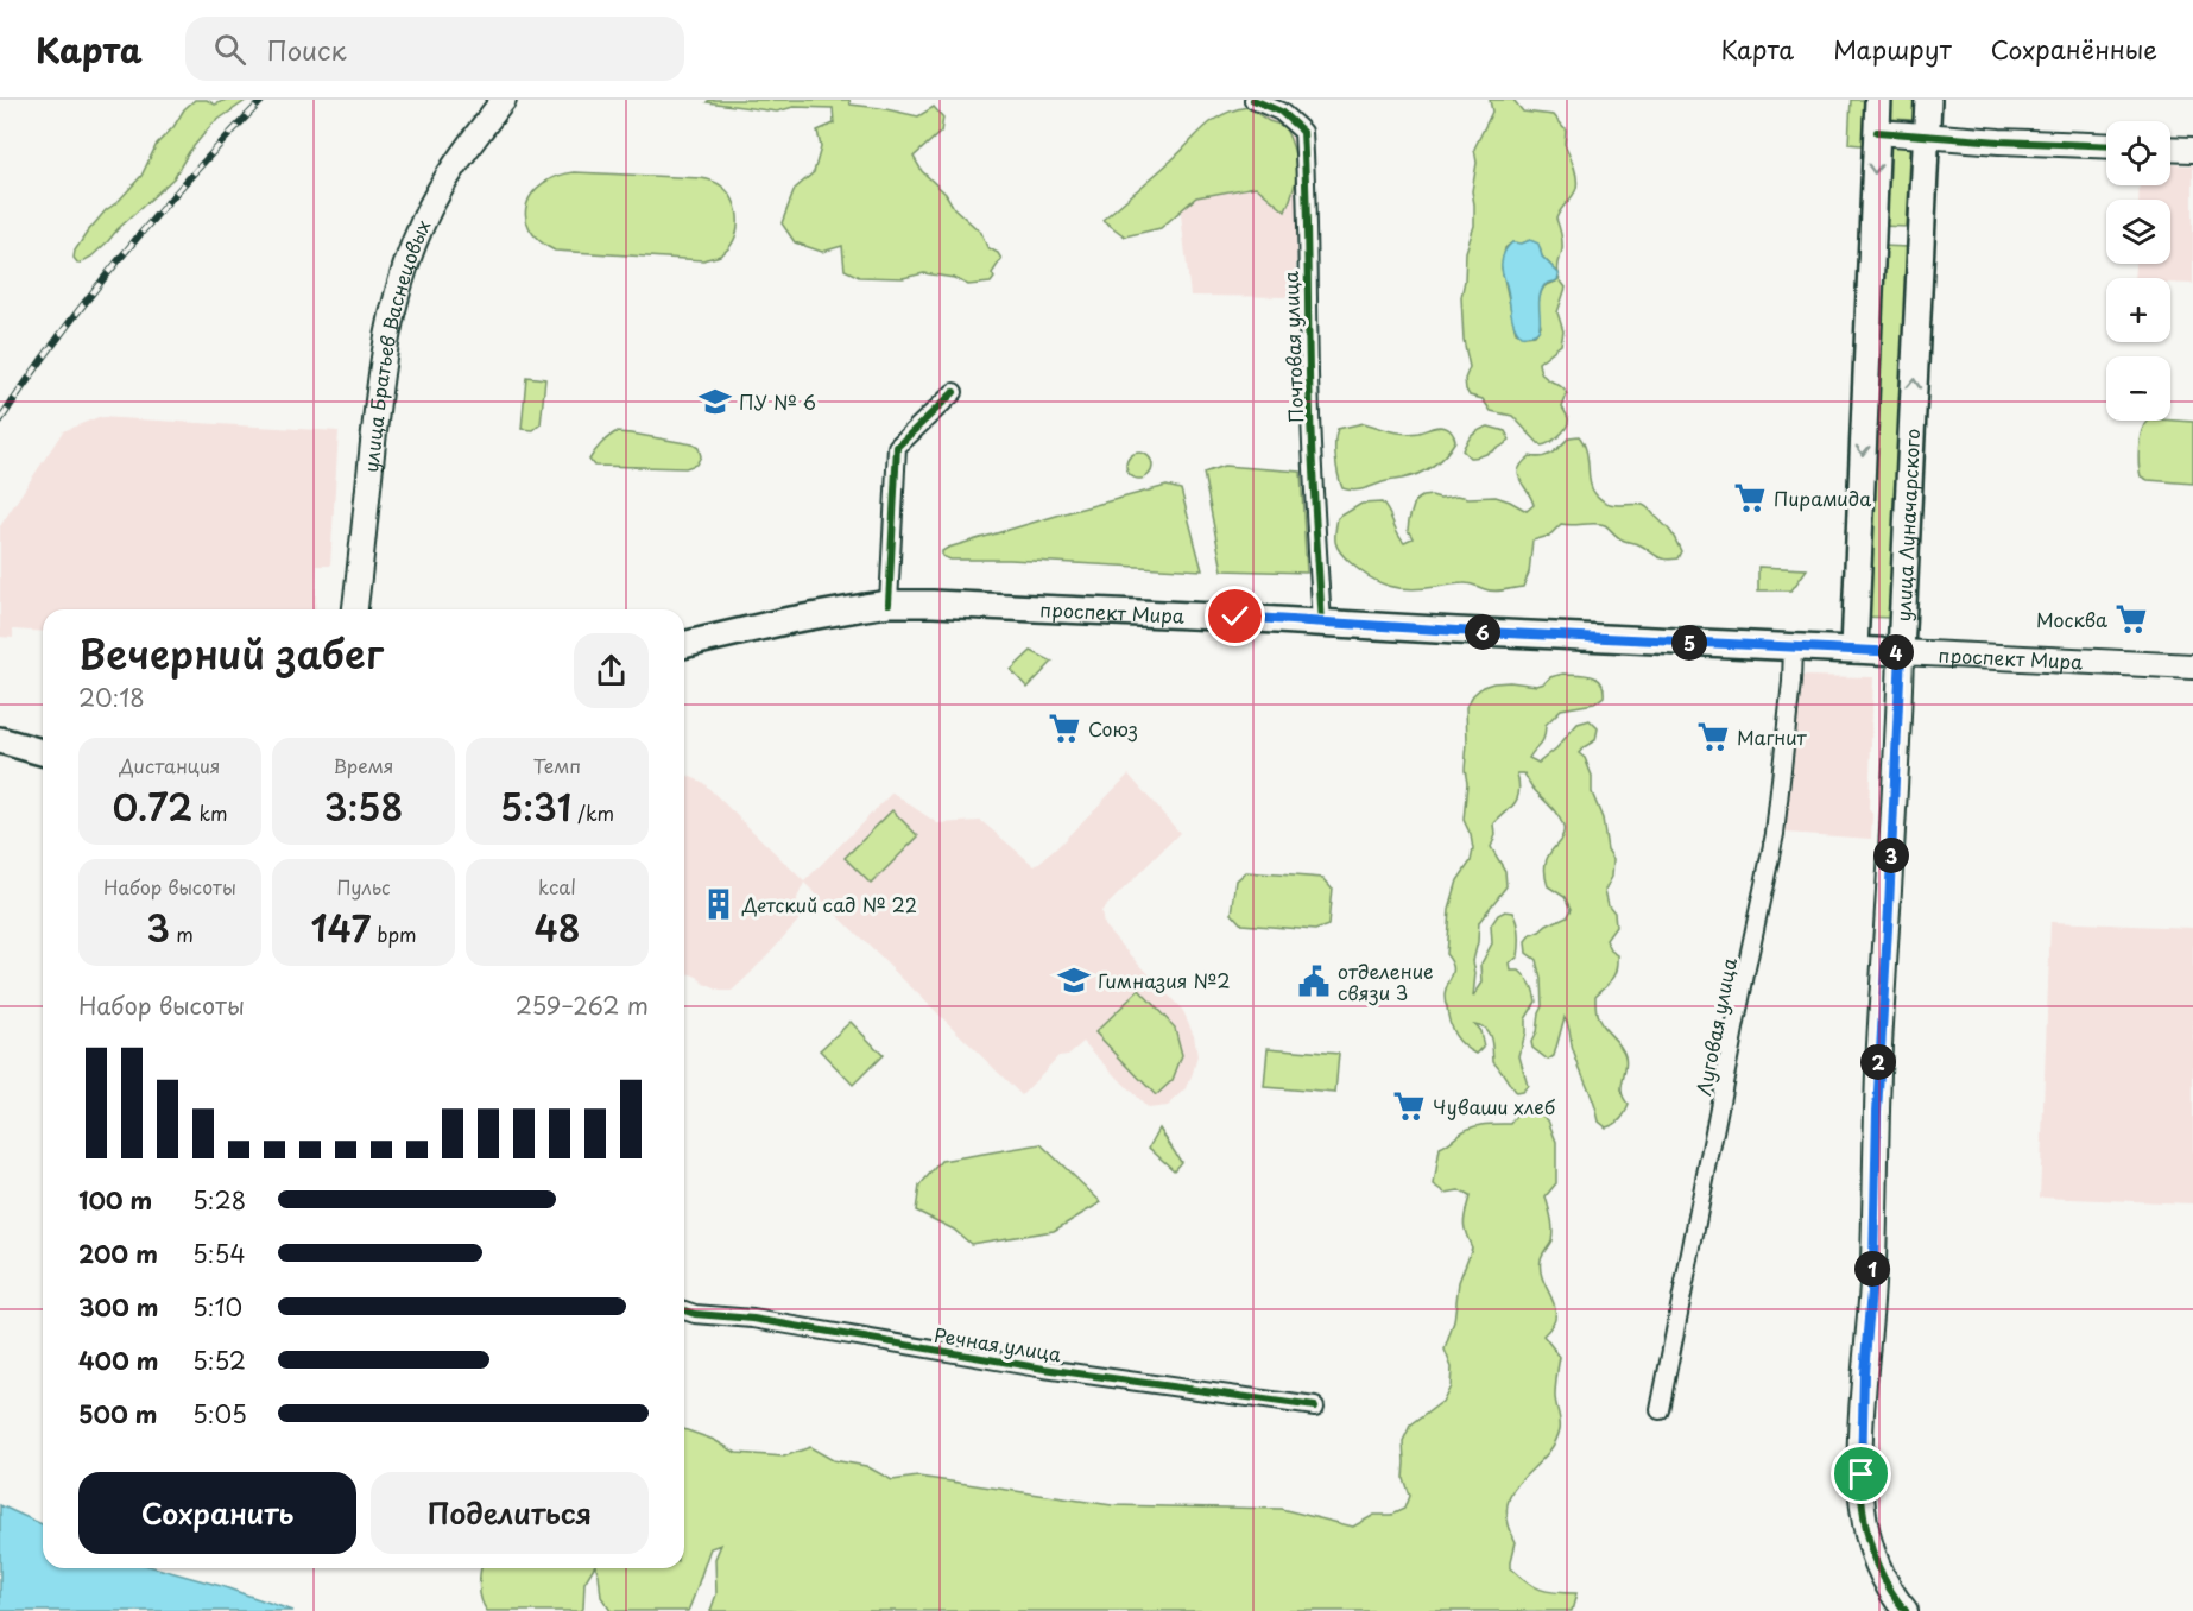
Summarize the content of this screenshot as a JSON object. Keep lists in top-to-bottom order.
{
  "streets": {
    "main road": ["улица Луначарского", "проспект Мира"],
    "street": [
      "улица Братьев Васнецовых",
      "Почтовая улица",
      "Луговая улица",
      "Речная улица"
    ]
  },
  "crossings": [
    ["Почтовая улица", "проспект Мира"],
    ["улица Луначарского", "проспект Мира"],
    ["проспект Мира", "Луговая улица"]
  ],
  "places": {
    "school or university": ["ПУ № 6", "Гимназия №2"],
    "supermarket": [
      "Пирамида",
      "Москва",
      "Союз",
      "Магнит",
      "Чуваши хлеб"
    ],
    "building": ["Детский сад № 22"],
    "public building": ["отделение связи 3"]
  },
  "page": {
    "header": "Карта",
    "search": "Поиск",
    "nav": ["Карта", "Маршрут", "Сохранённые"],
    "map_buttons": ["+", "−"],
    "heading": ["Вечерний забег", "20:18"],
    "pins": [
      "6",
      "5",
      "4",
      "3",
      "2",
      "1"
    ],
    "stats": [
      ["Дистанция", "0.72 km"],
      ["Время", "3:58"],
      ["Темп", "5:31 /km"],
      ["Набор высоты", "3 m"],
      ["Пульс", "147 bpm"],
      ["kcal", "48"]
    ],
    "chart": ["Набор высоты", "259–262 m"],
    "list": [
      {
        "name": "100 m",
        "note": "5:28"
      },
      {
        "name": "200 m",
        "note": "5:54"
      },
      {
        "name": "300 m",
        "note": "5:10"
      },
      {
        "name": "400 m",
        "note": "5:52"
      },
      {
        "name": "500 m",
        "note": "5:05"
      }
    ],
    "buttons": ["Сохранить", "Поделиться"]
  }
}
